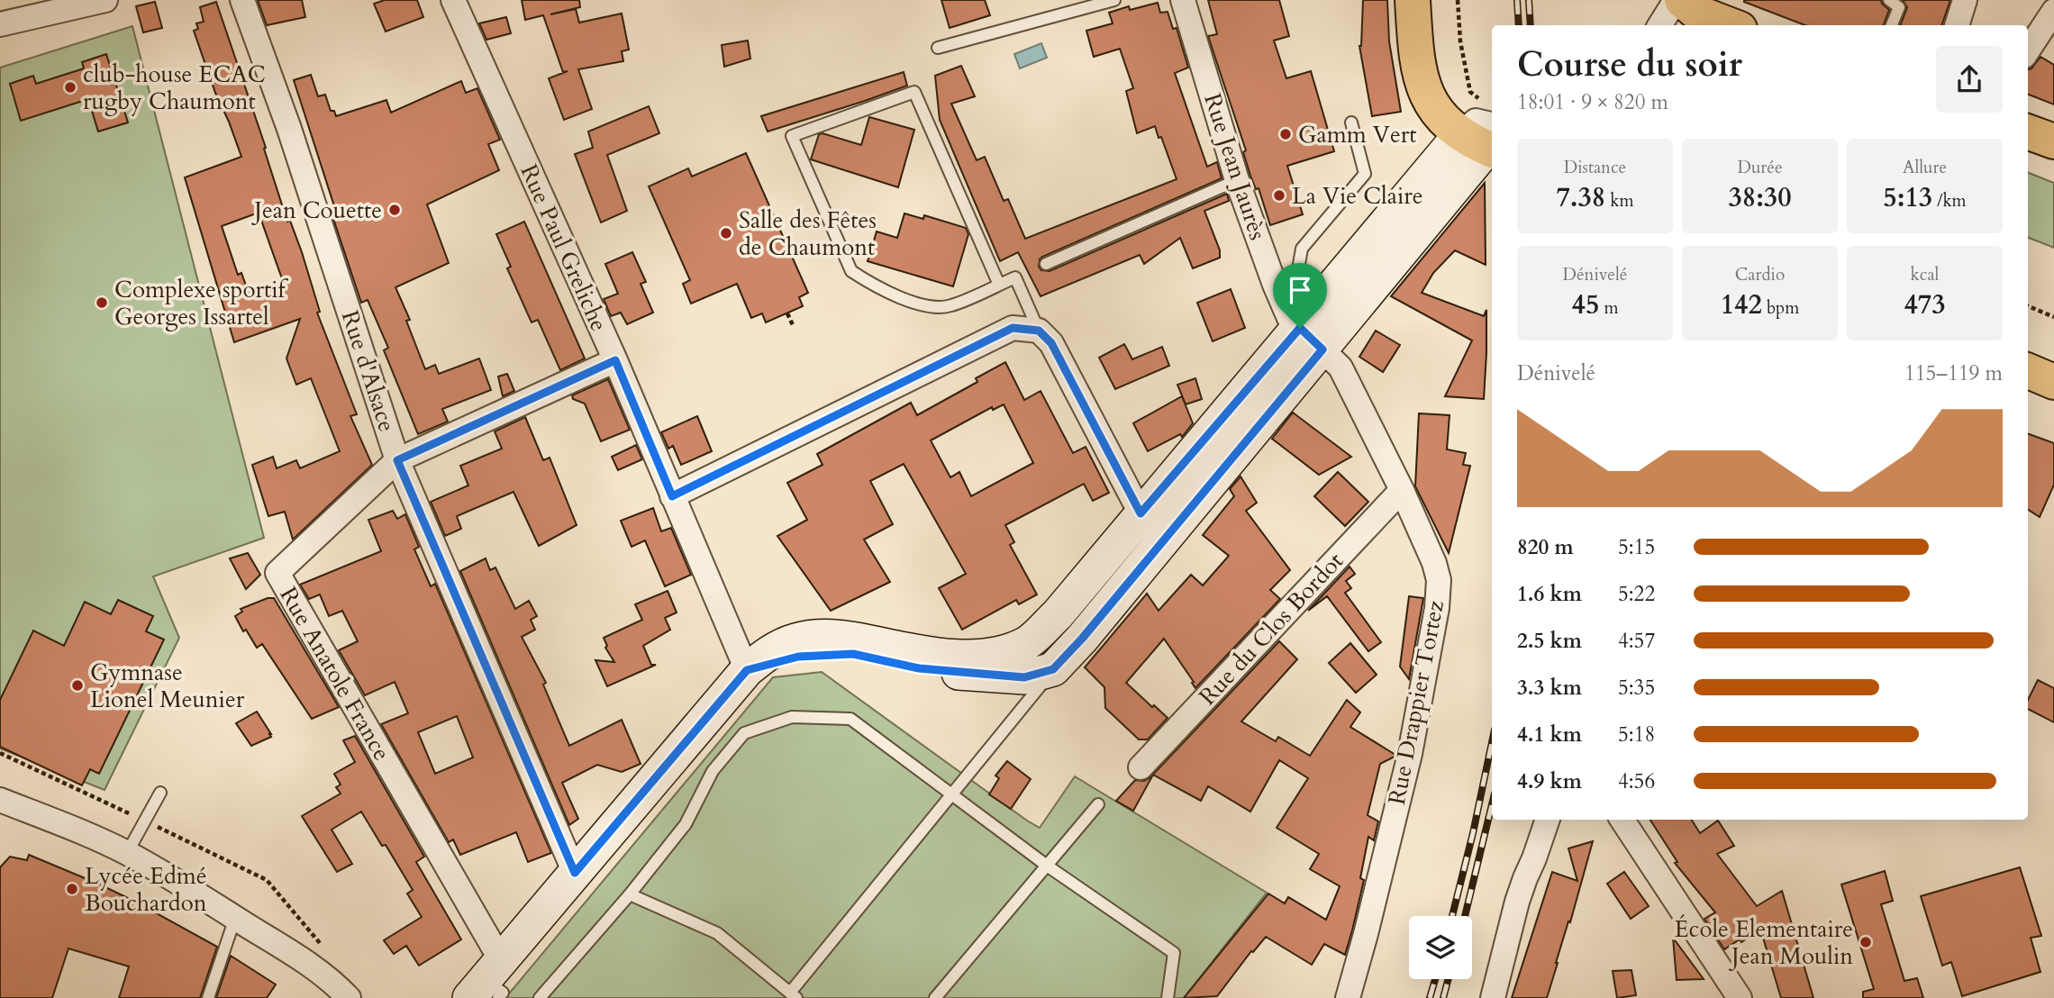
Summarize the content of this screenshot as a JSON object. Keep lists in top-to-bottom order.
{
  "streets": {
    "street": [
      "Rue Jean Jaurès",
      "Rue Paul Greliche",
      "Rue d'Alsace",
      "Rue du Clos Bordot",
      "Rue Anatole France",
      "Rue Drappier Tortez"
    ]
  },
  "crossings": [
    ["Rue Jean Jaurès", "Rue Drappier Tortez"],
    ["Rue Paul Greliche", "Rue Anatole France"],
    ["Rue d'Alsace", "Rue Anatole France"],
    ["Rue du Clos Bordot", "Rue Drappier Tortez"]
  ],
  "places": [
    "club-house ECAC rugby Chaumont",
    "Gamm Vert",
    "La Vie Claire",
    "Jean Couette",
    "Salle des Fêtes de Chaumont",
    "Complexe sportif Georges Issartel",
    "Gymnase Lionel Meunier",
    "Lycée Edmé Bouchardon",
    "École Elementaire Jean Moulin"
  ],
  "page": {
    "heading": ["Course du soir", "18:01 · 9 × 820 m"],
    "stats": [
      ["Distance", "7.38 km"],
      ["Durée", "38:30"],
      ["Allure", "5:13 /km"],
      ["Dénivelé", "45 m"],
      ["Cardio", "142 bpm"],
      ["kcal", "473"]
    ],
    "chart": ["Dénivelé", "115–119 m"],
    "list": [
      {
        "name": "820 m",
        "note": "5:15"
      },
      {
        "name": "1.6 km",
        "note": "5:22"
      },
      {
        "name": "2.5 km",
        "note": "4:57"
      },
      {
        "name": "3.3 km",
        "note": "5:35"
      },
      {
        "name": "4.1 km",
        "note": "5:18"
      },
      {
        "name": "4.9 km",
        "note": "4:56"
      }
    ]
  }
}
